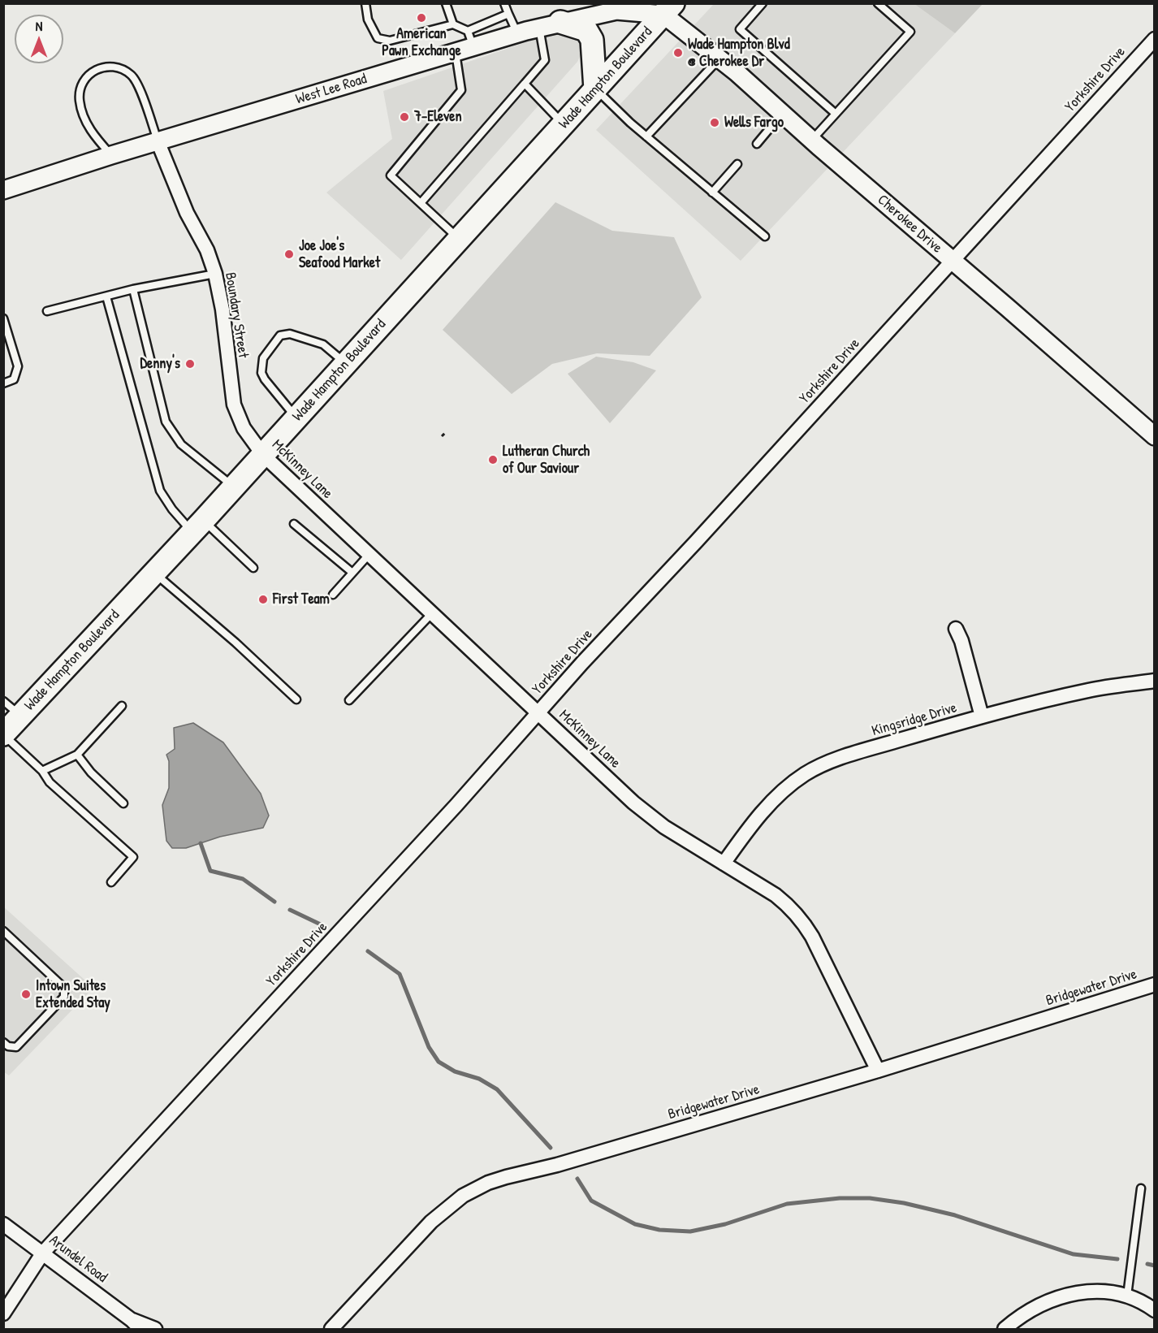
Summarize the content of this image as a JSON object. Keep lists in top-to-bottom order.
{
  "streets": {
    "main road": ["Wade Hampton Boulevard"],
    "street": [
      "Yorkshire Drive",
      "West Lee Road",
      "Cherokee Drive",
      "Boundary Street",
      "McKinney Lane",
      "Kingsridge Drive",
      "Bridgewater Drive",
      "Arundel Road"
    ]
  },
  "crossings": [
    ["Wade Hampton Boulevard", "West Lee Road"],
    ["Wade Hampton Boulevard", "Cherokee Drive"],
    ["Wade Hampton Boulevard", "Boundary Street"],
    ["Wade Hampton Boulevard", "McKinney Lane"],
    ["Yorkshire Drive", "Cherokee Drive"],
    ["Yorkshire Drive", "McKinney Lane"],
    ["Yorkshire Drive", "Arundel Road"],
    ["West Lee Road", "Cherokee Drive"],
    ["West Lee Road", "Boundary Street"],
    ["Boundary Street", "McKinney Lane"],
    ["McKinney Lane", "Kingsridge Drive"],
    ["McKinney Lane", "Bridgewater Drive"]
  ],
  "places": [
    "American Pawn Exchange",
    "Wade Hampton Blvd @ Cherokee Dr",
    "7-Eleven",
    "Wells Fargo",
    "Joe Joe's Seafood Market",
    "Denny's",
    "Lutheran Church of Our Saviour",
    "First Team",
    "Intown Suites Extended Stay"
  ],
  "north": "top"
}
